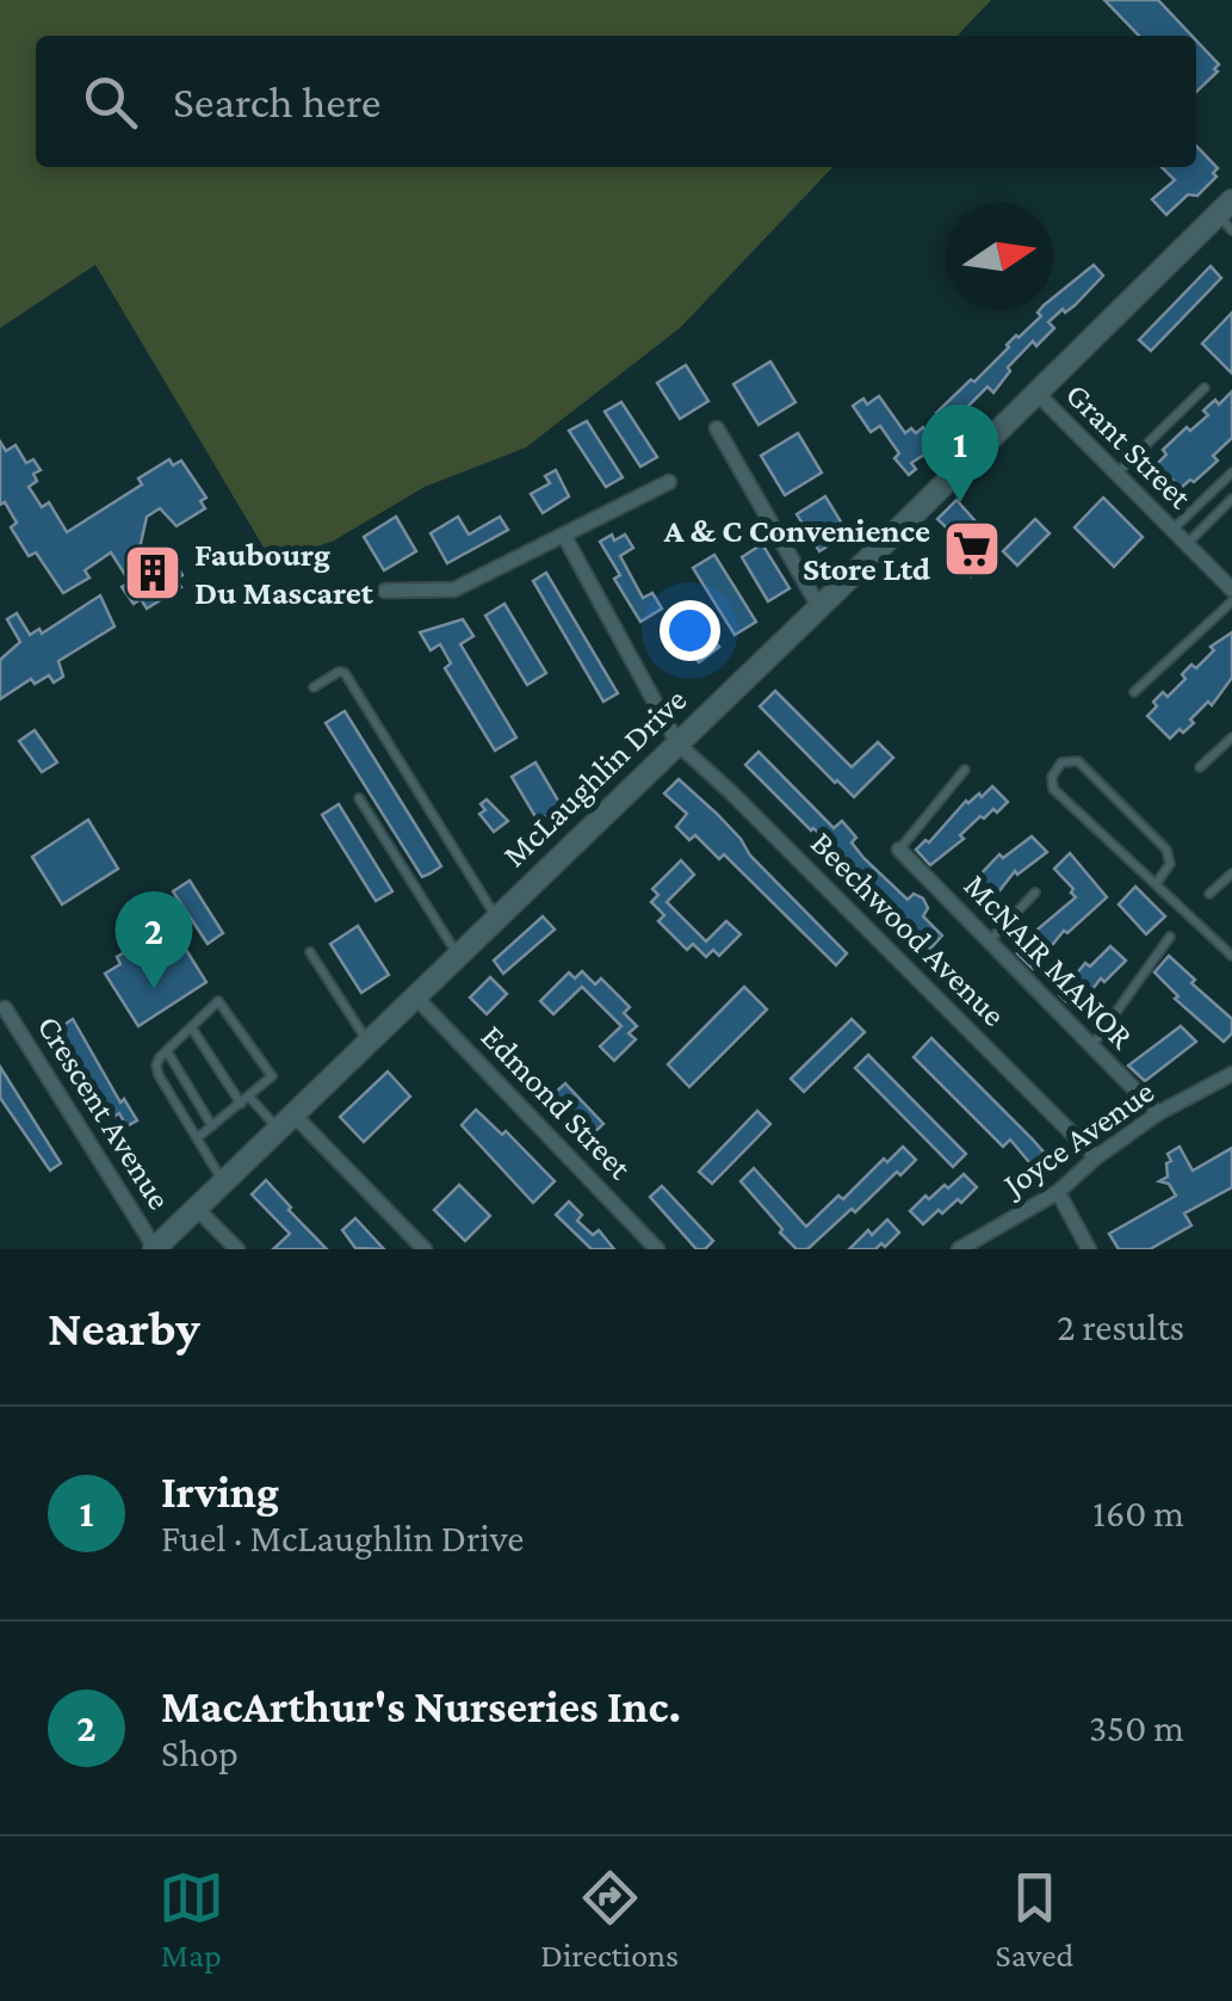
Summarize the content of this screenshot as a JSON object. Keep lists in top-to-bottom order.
{
  "streets": {
    "main road": ["McLaughlin Drive"],
    "street": [
      "Grant Street",
      "Beechwood Avenue",
      "McNAIR MANOR",
      "Edmond Street",
      "Crescent Avenue",
      "Joyce Avenue"
    ]
  },
  "crossings": [
    ["Grant Street", "McLaughlin Drive"],
    ["McLaughlin Drive", "Beechwood Avenue"],
    ["McLaughlin Drive", "Edmond Street"],
    ["McLaughlin Drive", "Crescent Avenue"],
    ["Beechwood Avenue", "Joyce Avenue"],
    ["McNAIR MANOR", "Joyce Avenue"]
  ],
  "places": {
    "supermarket": ["A & C Convenience Store Ltd"],
    "building": ["Faubourg Du Mascaret"]
  },
  "north": "right",
  "page": {
    "search": "Search here",
    "pins": ["1", "2"],
    "heading": ["Nearby", "2 results"],
    "list": [
      {
        "mark": "1",
        "name": "Irving",
        "note": "Fuel · McLaughlin Drive",
        "value": "160 m"
      },
      {
        "mark": "2",
        "name": "MacArthur's Nurseries Inc.",
        "note": "Shop",
        "value": "350 m"
      }
    ],
    "nav": ["Map", "Directions", "Saved"]
  }
}
